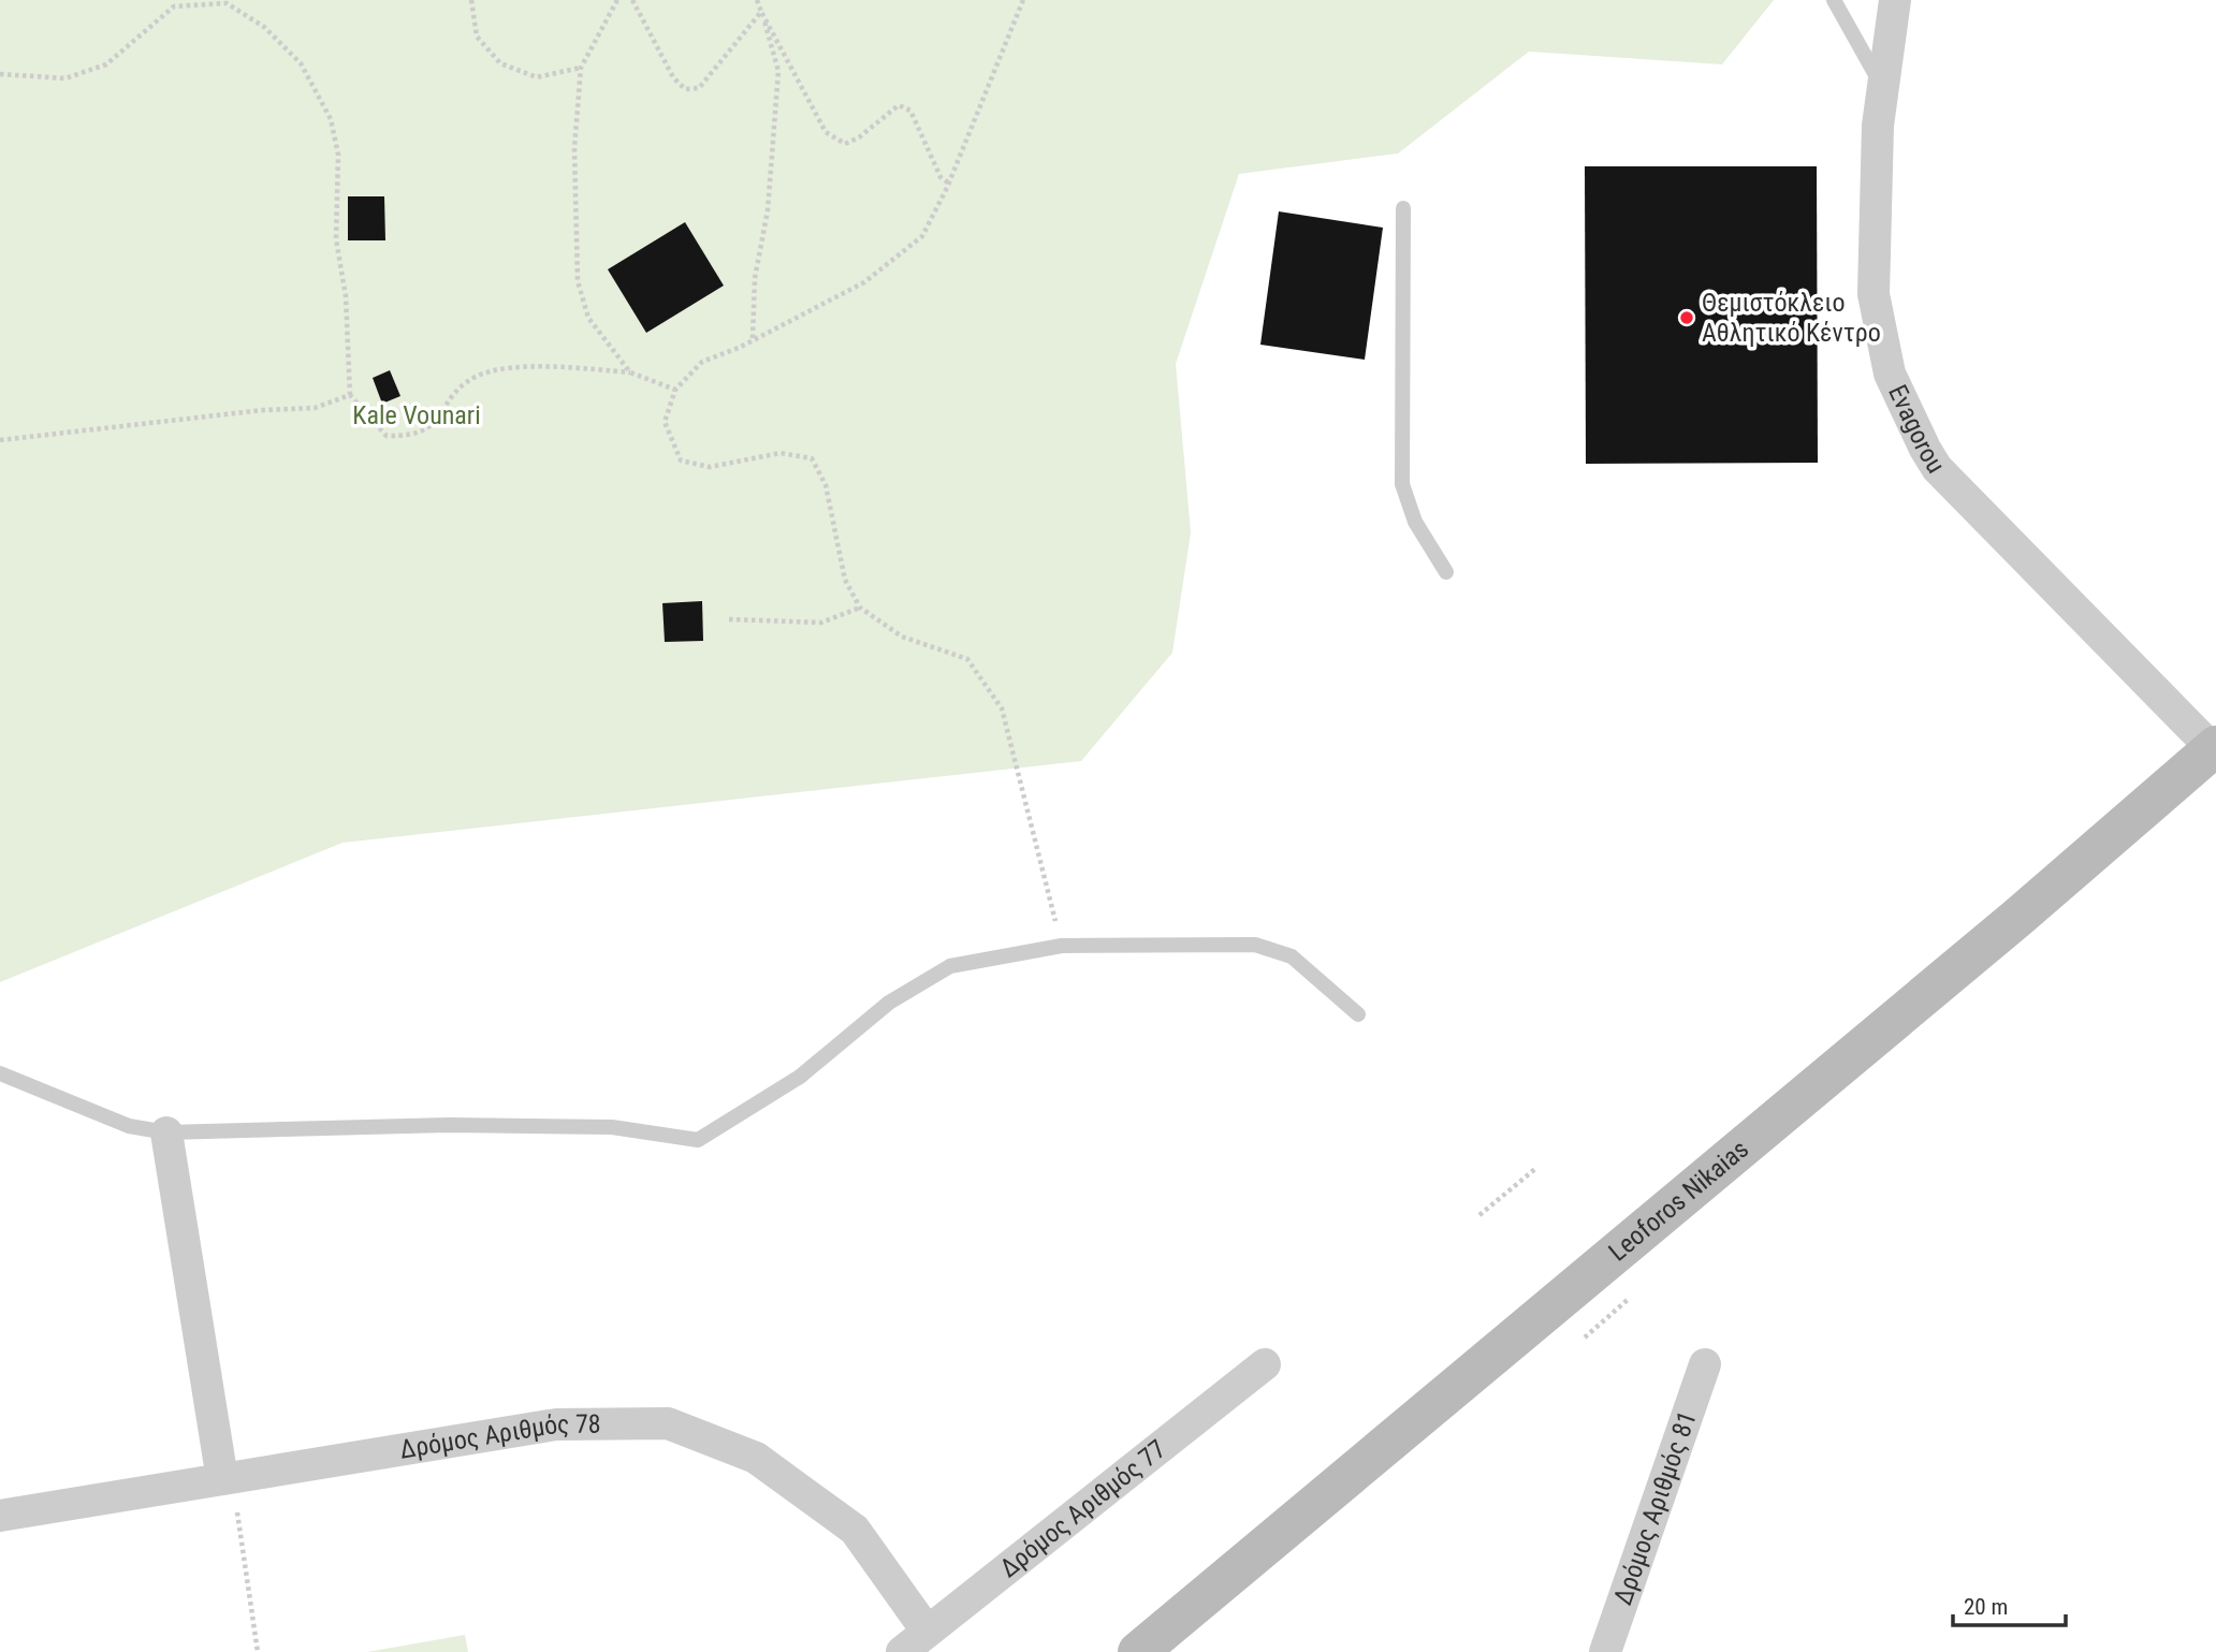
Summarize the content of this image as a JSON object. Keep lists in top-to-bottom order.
{
  "streets": {
    "main road": ["Leoforos Nikaias"],
    "street": [
      "Evagorou",
      "Δρόμος Αριθμός 78",
      "Δρόμος Αριθμός 77",
      "Δρόμος Αριθμός 81"
    ]
  },
  "crossings": [
    ["Evagorou", "Leoforos Nikaias"],
    ["Δρόμος Αριθμός 78", "Δρόμος Αριθμός 77"]
  ],
  "parks": ["Kale Vounari"],
  "places": ["Θεμιστόκλειο Αθλητικό Κέντρο"],
  "scale_bar": "20 m"
}
